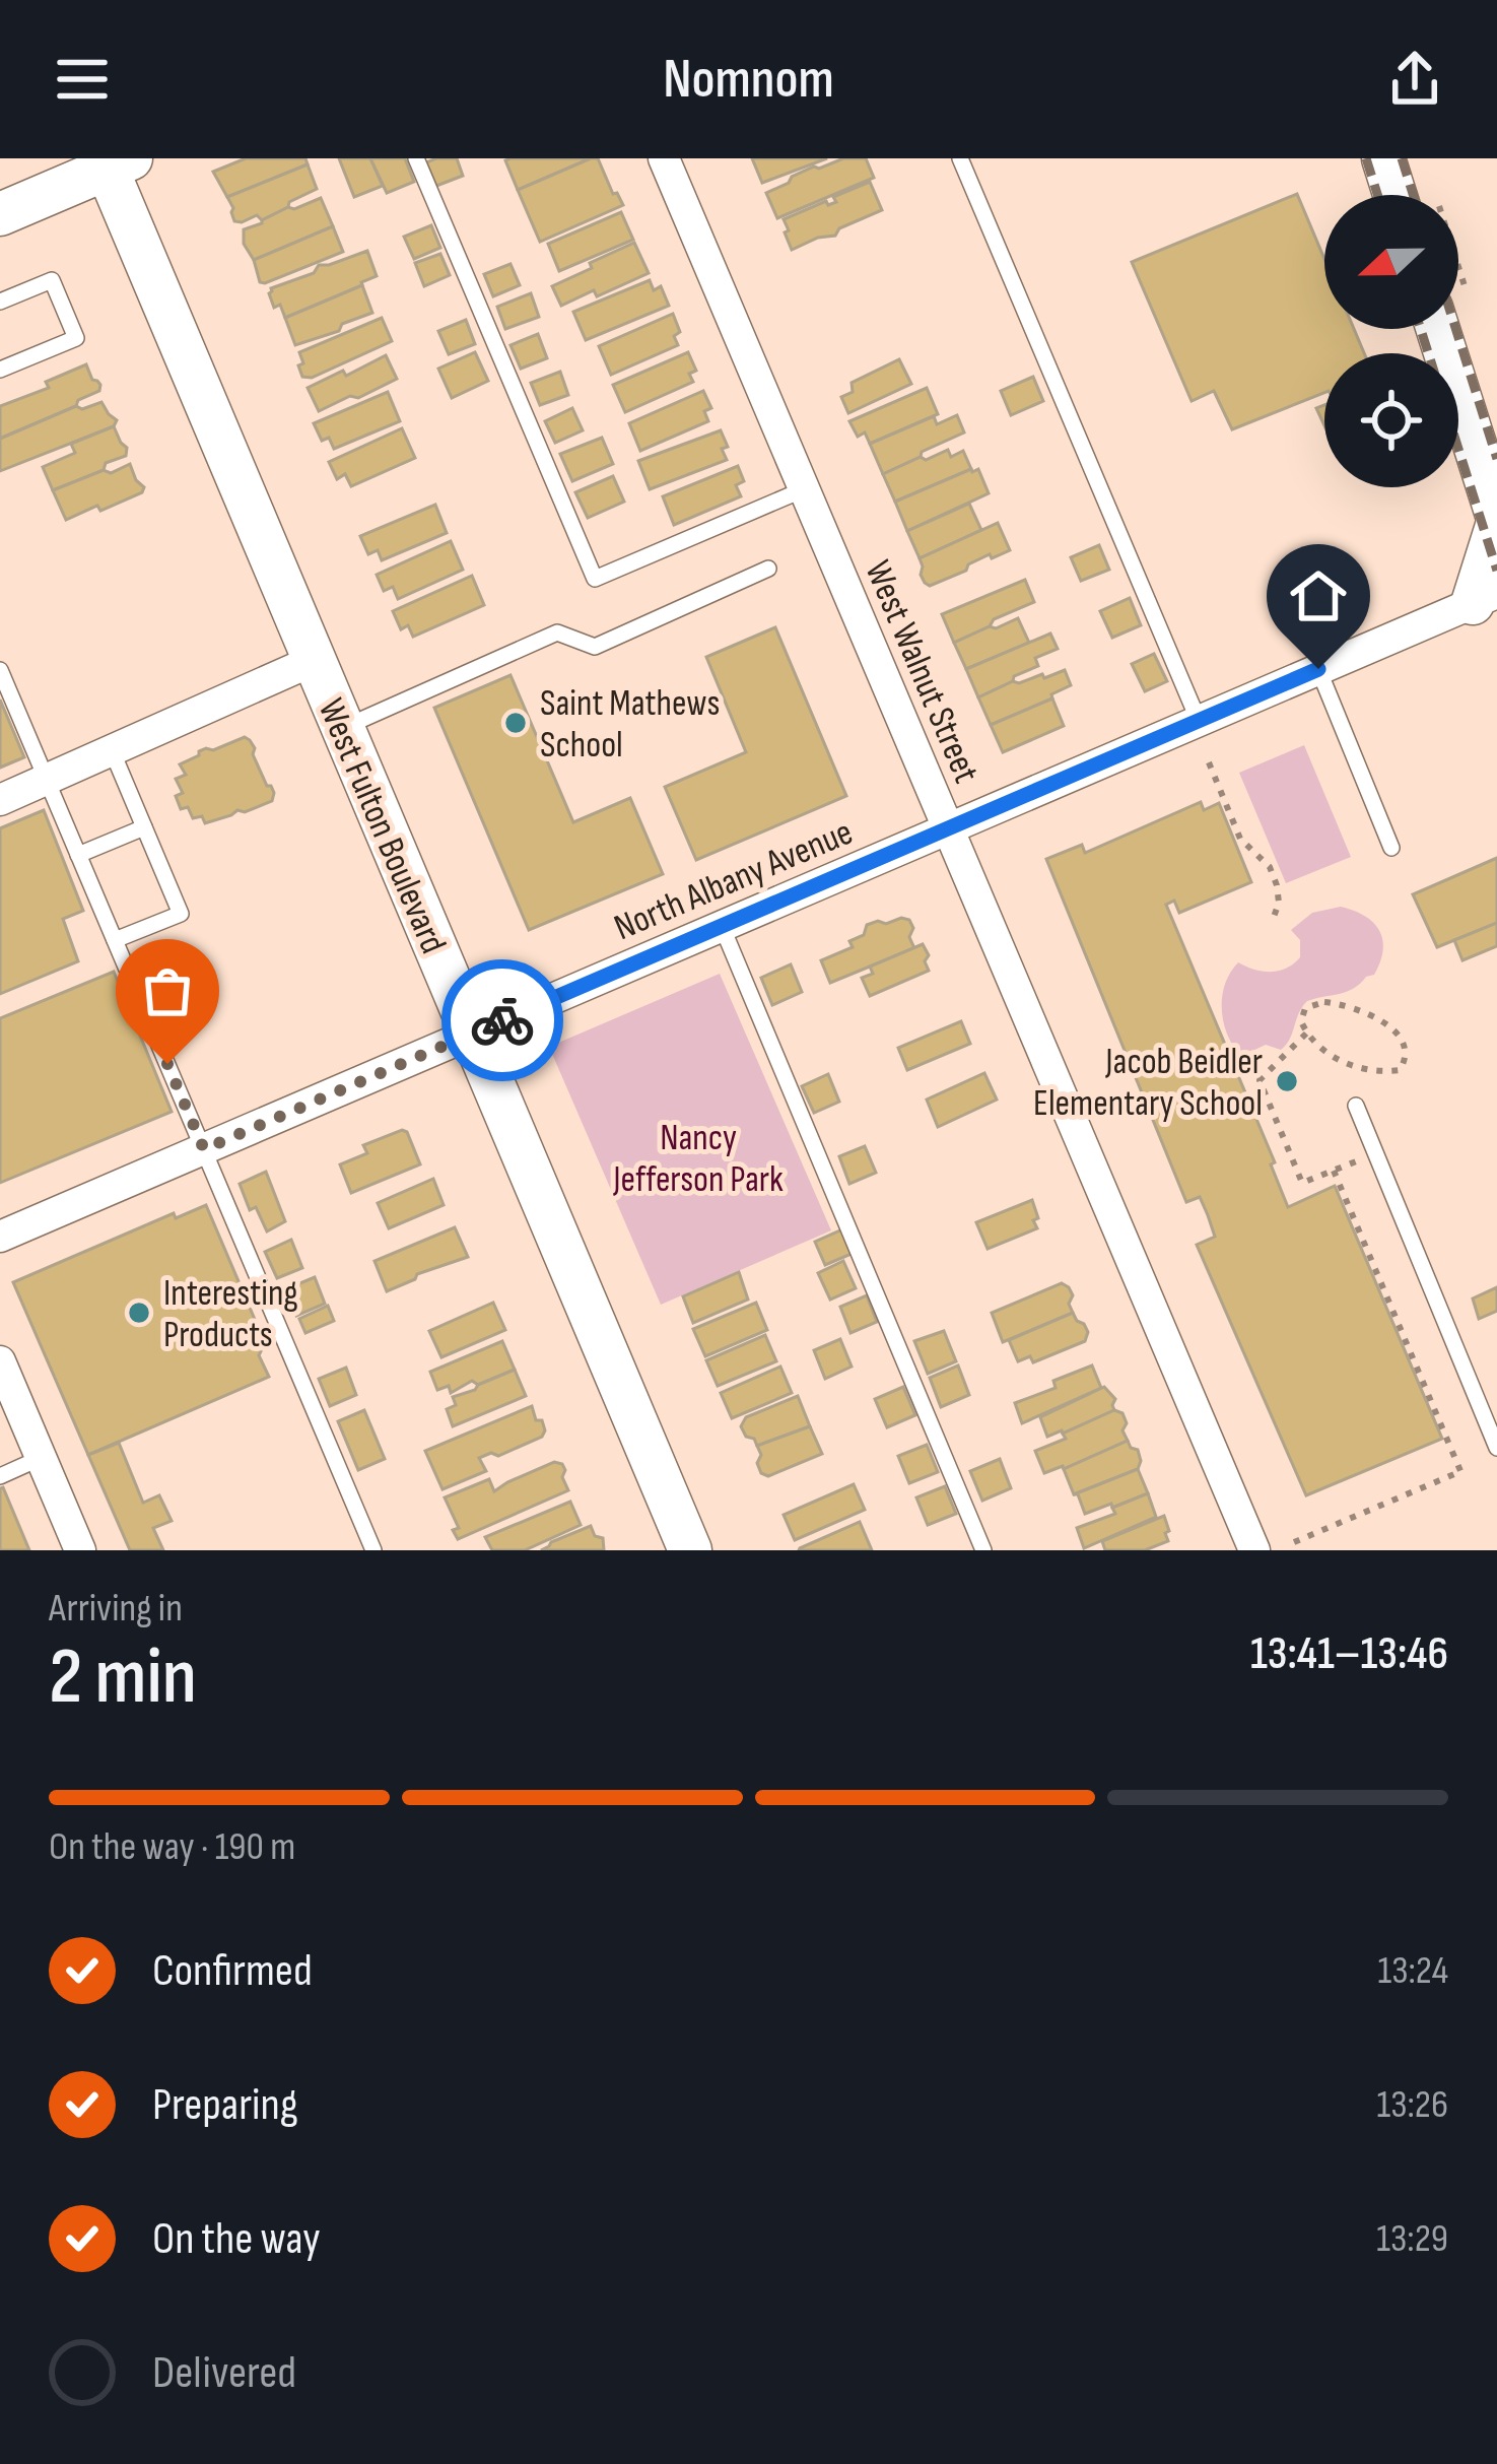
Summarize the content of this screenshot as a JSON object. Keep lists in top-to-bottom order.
{
  "streets": {
    "street": ["West Walnut Street", "West Fulton Boulevard", "North Albany Avenue"]
  },
  "crossings": [
    ["West Walnut Street", "North Albany Avenue"],
    ["West Fulton Boulevard", "North Albany Avenue"]
  ],
  "parks": ["Nancy Jefferson Park"],
  "places": ["Saint Mathews School", "Jacob Beidler Elementary School", "Interesting Products"],
  "north": "left",
  "page": {
    "header": "Nomnom",
    "heading": ["2 min", "Arriving in", "13:41–13:46"],
    "bar": "On the way · 190 m",
    "list": [
      ["Confirmed", "13:24"],
      ["Preparing", "13:26"],
      ["On the way", "13:29"],
      "Delivered"
    ]
  }
}
